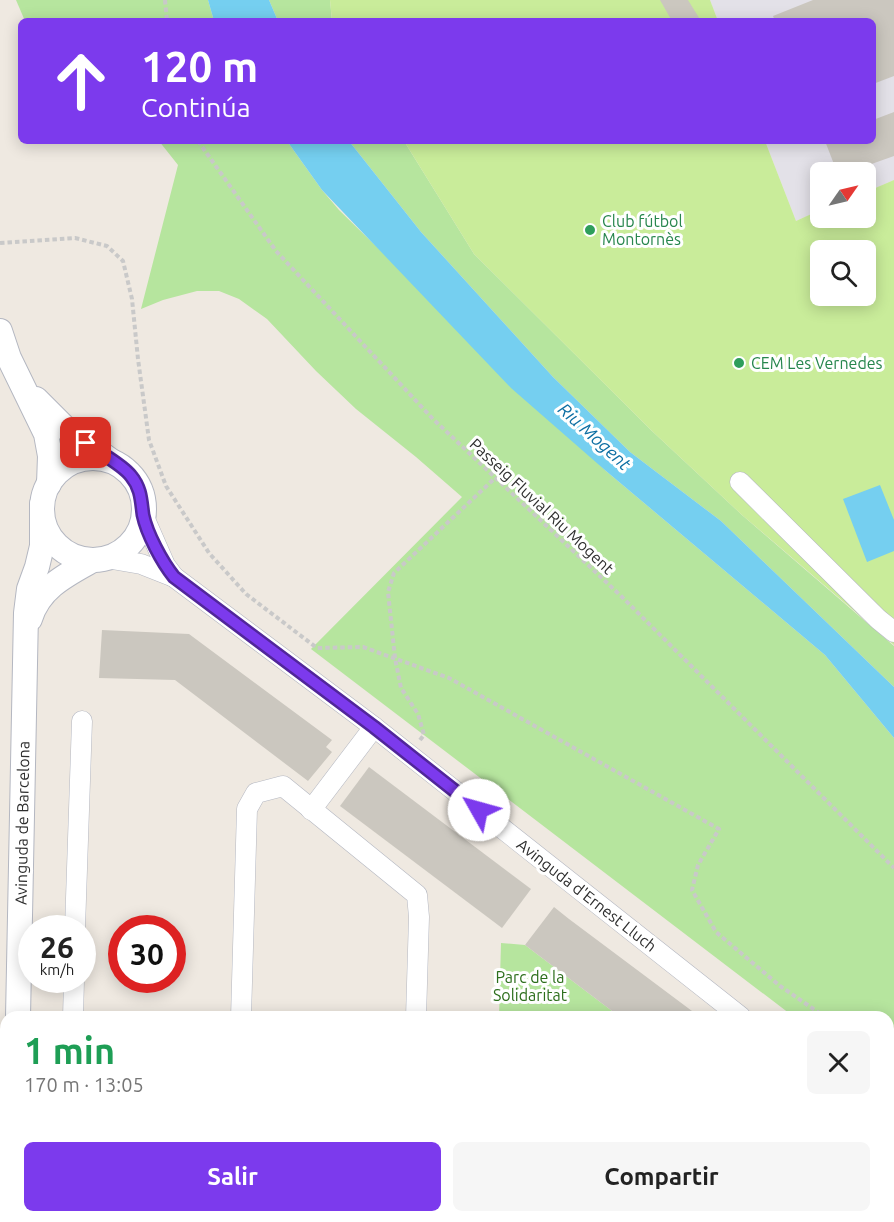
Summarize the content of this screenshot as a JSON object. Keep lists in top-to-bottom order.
{
  "streets": {
    "street": ["Avinguda de Barcelona", "Avinguda d'Ernest Lluch"],
    "path": ["Passeig Fluvial Riu Mogent"]
  },
  "water": ["Riu Mogent"],
  "parks": ["Parc de la Solidaritat"],
  "places": ["Club fútbol Montornès", "CEM Les Vernedes"],
  "north": "top right",
  "page": {
    "turn": ["120 m", "Continúa"],
    "speed": "26 km/h",
    "limit": "30",
    "heading": ["1 min", "170 m · 13:05"],
    "buttons": ["Salir", "Compartir"]
  }
}
